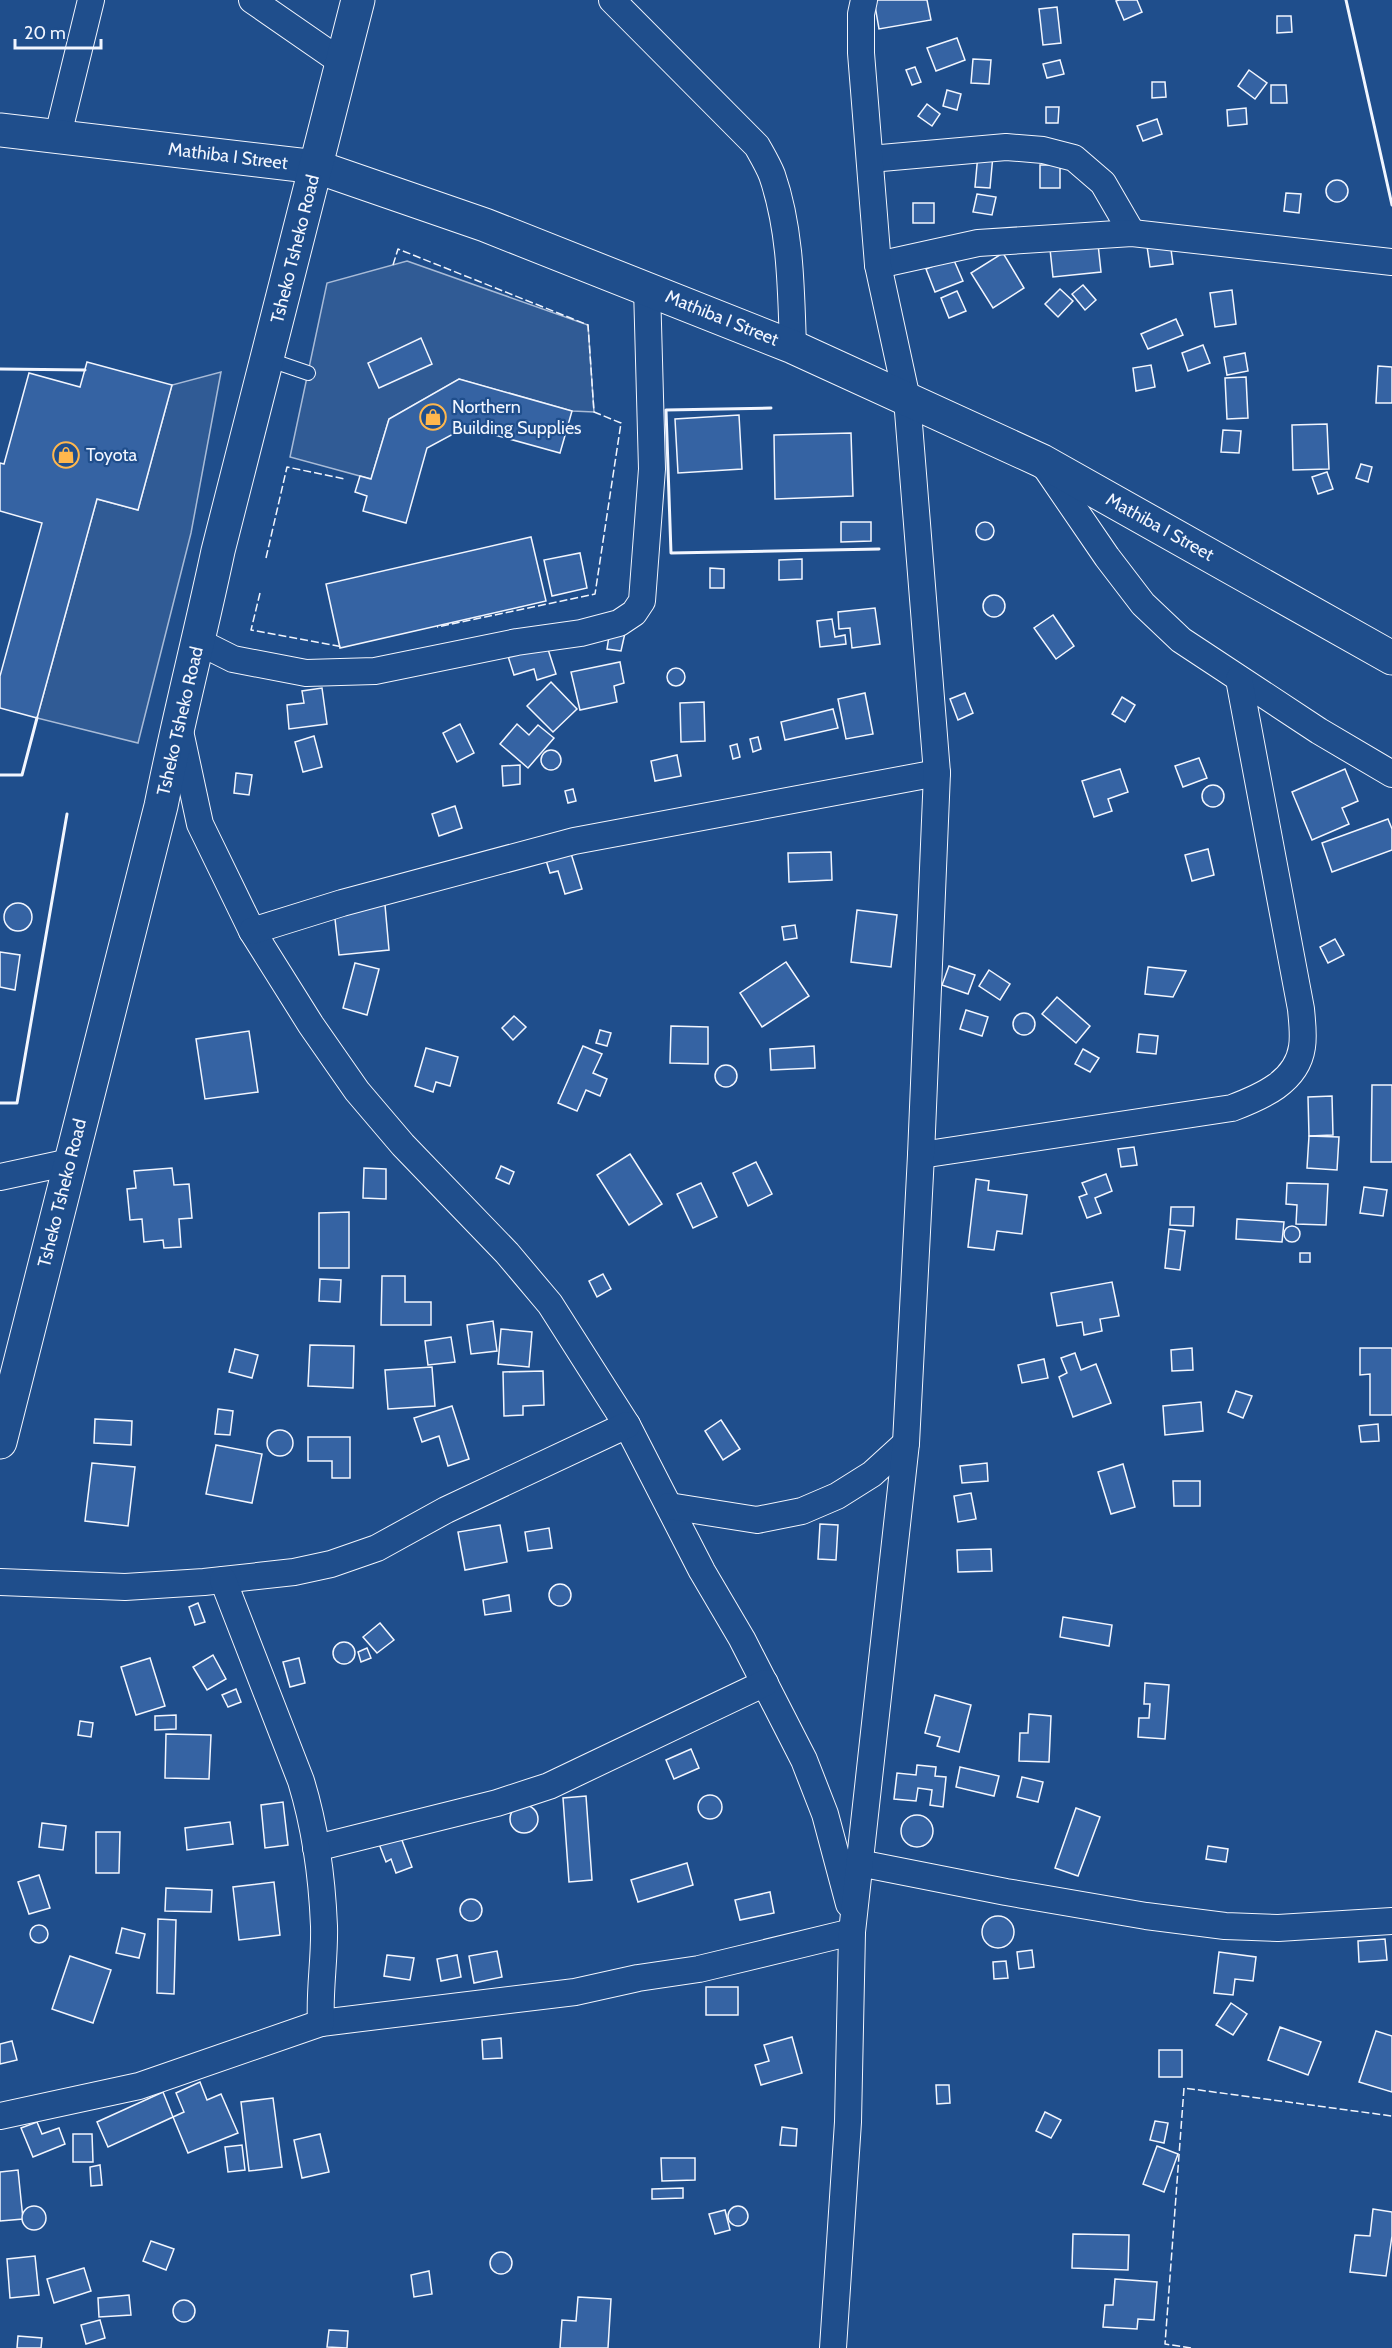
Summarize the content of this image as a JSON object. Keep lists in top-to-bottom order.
{
  "streets": {
    "main road": ["Mathiba I Street", "Tsheko Tsheko Road"]
  },
  "crossings": [
    ["Mathiba I Street", "Tsheko Tsheko Road"]
  ],
  "places": {
    "shop": ["Northern Building Supplies", "Toyota"]
  },
  "scale_bar": "20 m"
}
